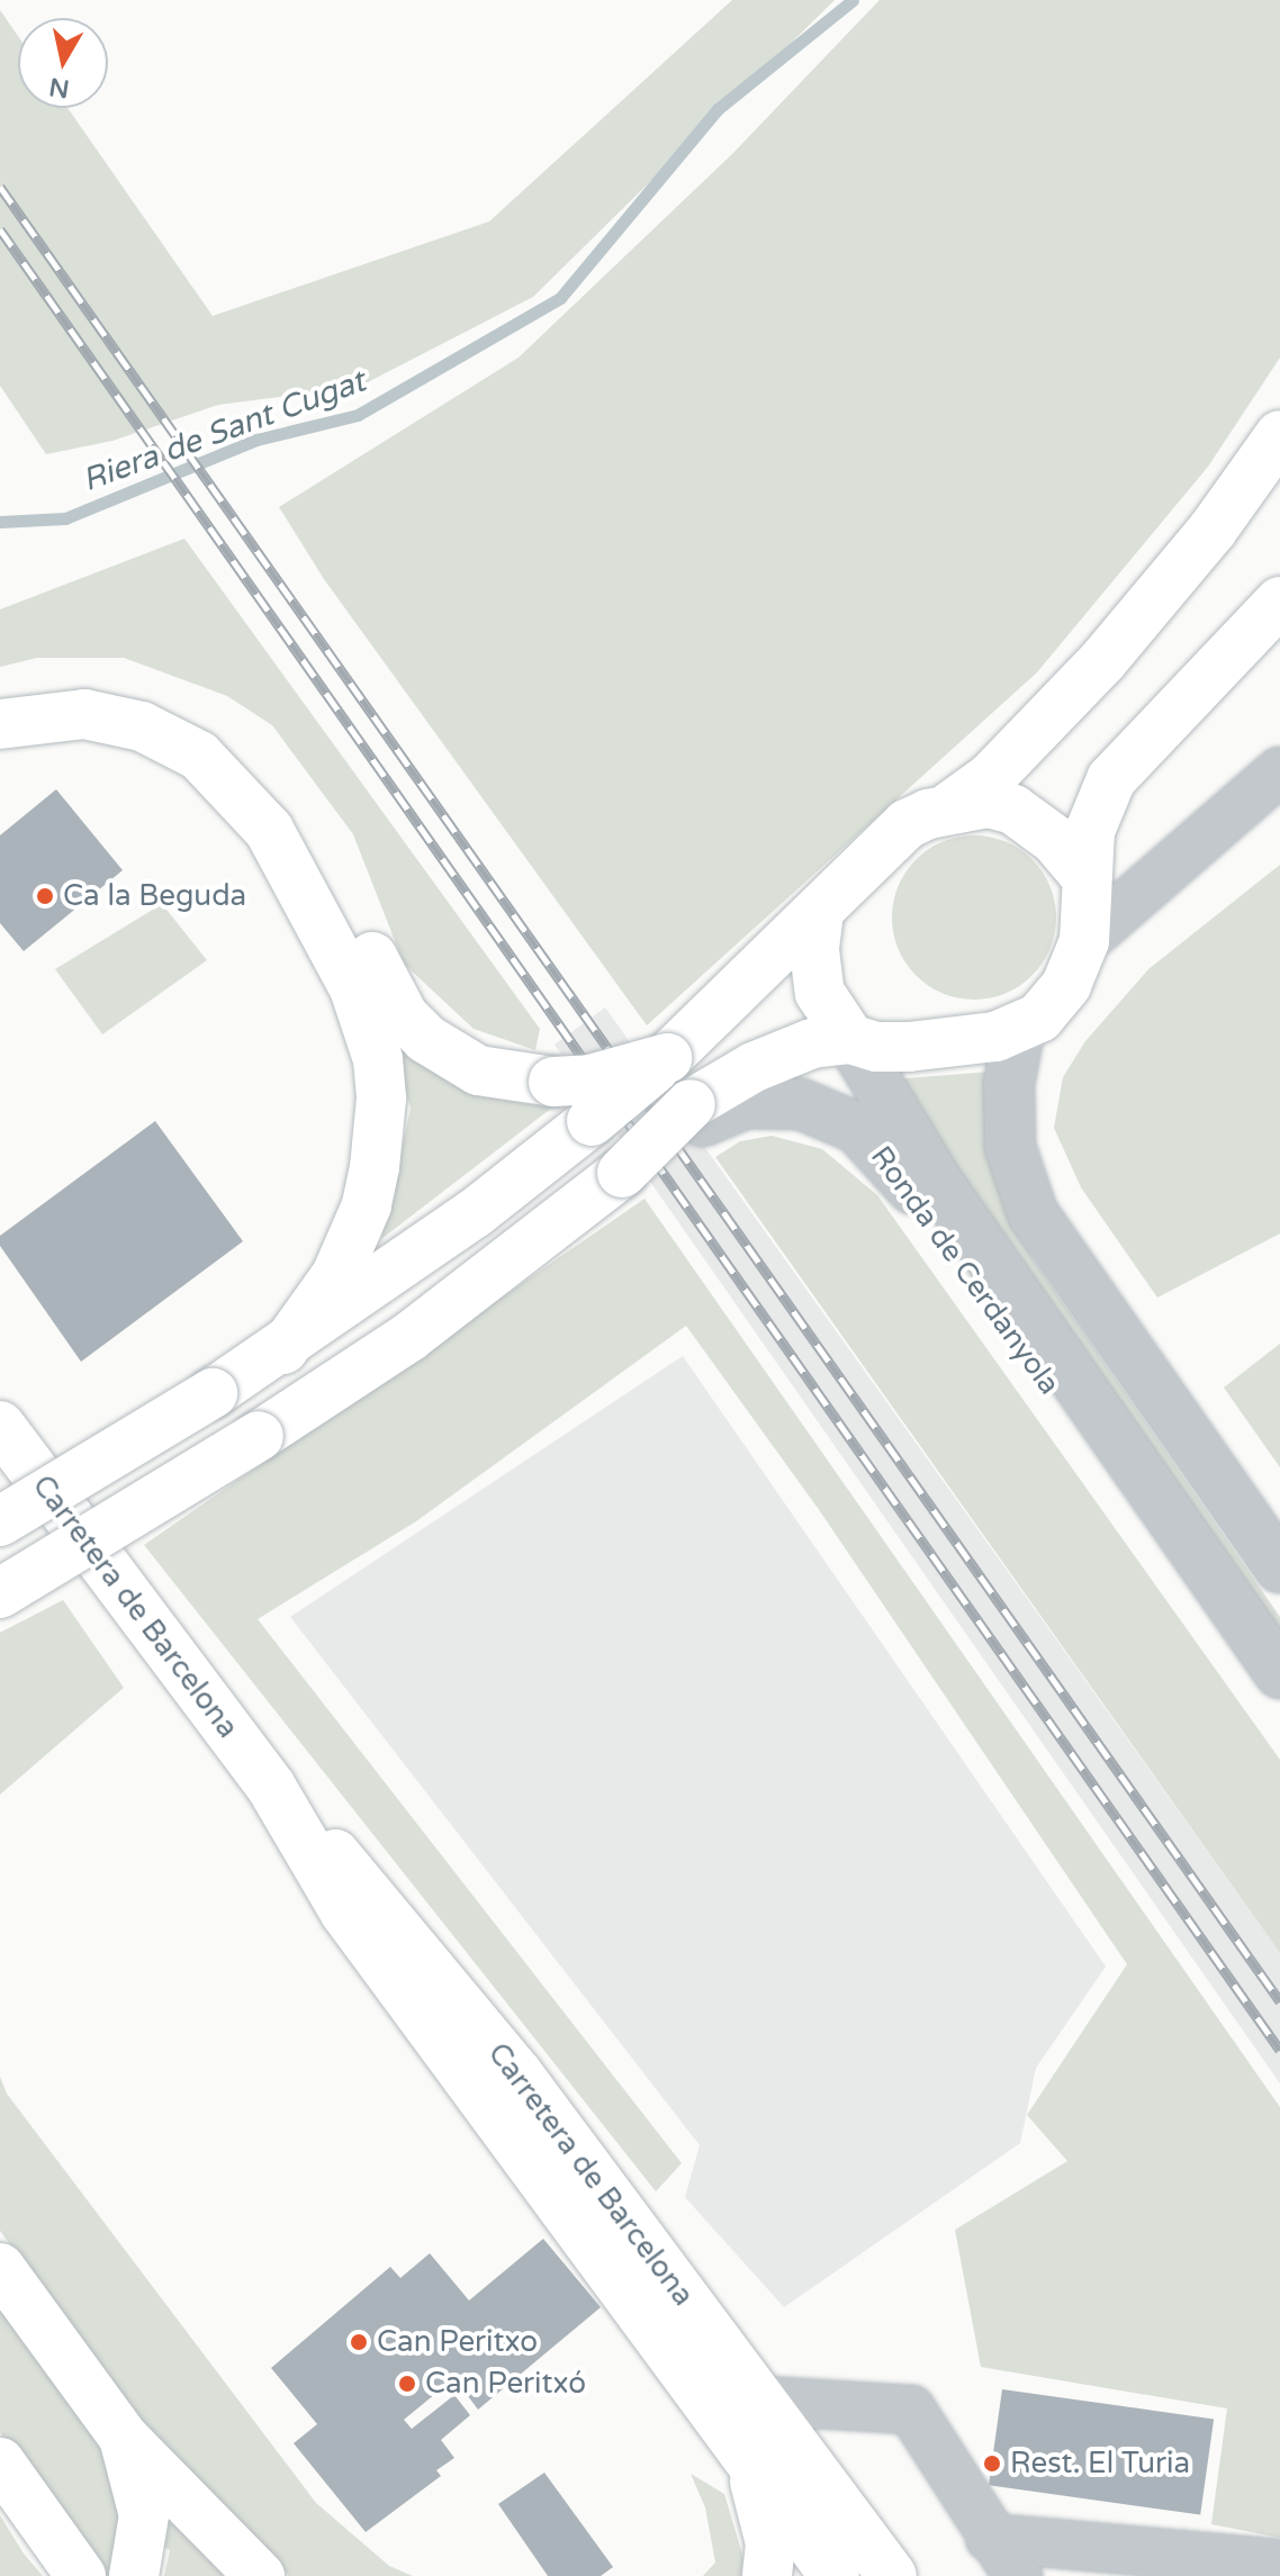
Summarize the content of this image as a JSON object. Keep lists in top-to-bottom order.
{
  "streets": {
    "main road": ["Carretera de Barcelona"],
    "street": ["Ronda de Cerdanyola"]
  },
  "water": ["Riera de Sant Cugat"],
  "places": [
    "Ca la Beguda",
    "Can Peritxo",
    "Can Peritxó",
    "Rest. El Turia"
  ],
  "north": "bottom"
}
